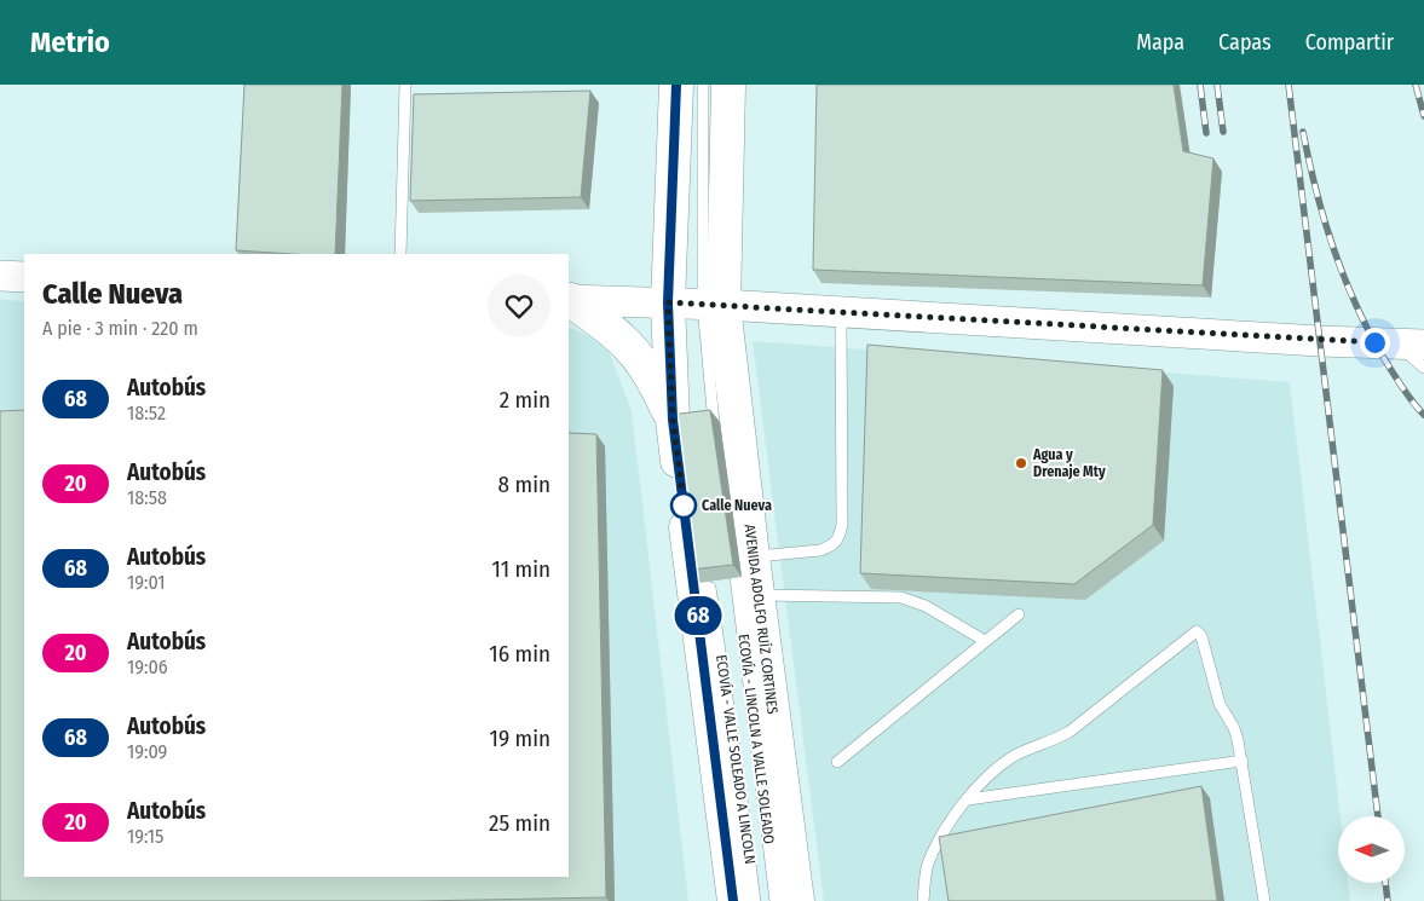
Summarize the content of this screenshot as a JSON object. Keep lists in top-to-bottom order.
{
  "streets": {
    "main road": ["AVENIDA ADOLFO RUÍZ CORTINES"],
    "lane": ["ECOVÍA - LINCOLN A VALLE SOLEADO", "ECOVÍA - VALLE SOLEADO A LINCOLN"]
  },
  "crossings": [
    ["AVENIDA ADOLFO RUÍZ CORTINES", "ECOVÍA - LINCOLN A VALLE SOLEADO"]
  ],
  "places": ["Agua y Drenaje Mty", "Calle Nueva"],
  "lines": ["bus line 68"],
  "north": "left",
  "page": {
    "header": "Metrio",
    "nav": ["Mapa", "Capas", "Compartir"],
    "on_map": "68",
    "heading": ["Calle Nueva", "A pie · 3 min · 220 m"],
    "list": [
      {
        "mark": "68",
        "name": "Autobús",
        "note": "18:52",
        "value": "2 min"
      },
      {
        "mark": "20",
        "name": "Autobús",
        "note": "18:58",
        "value": "8 min"
      },
      {
        "mark": "68",
        "name": "Autobús",
        "note": "19:01",
        "value": "11 min"
      },
      {
        "mark": "20",
        "name": "Autobús",
        "note": "19:06",
        "value": "16 min"
      },
      {
        "mark": "68",
        "name": "Autobús",
        "note": "19:09",
        "value": "19 min"
      },
      {
        "mark": "20",
        "name": "Autobús",
        "note": "19:15",
        "value": "25 min"
      }
    ]
  }
}
